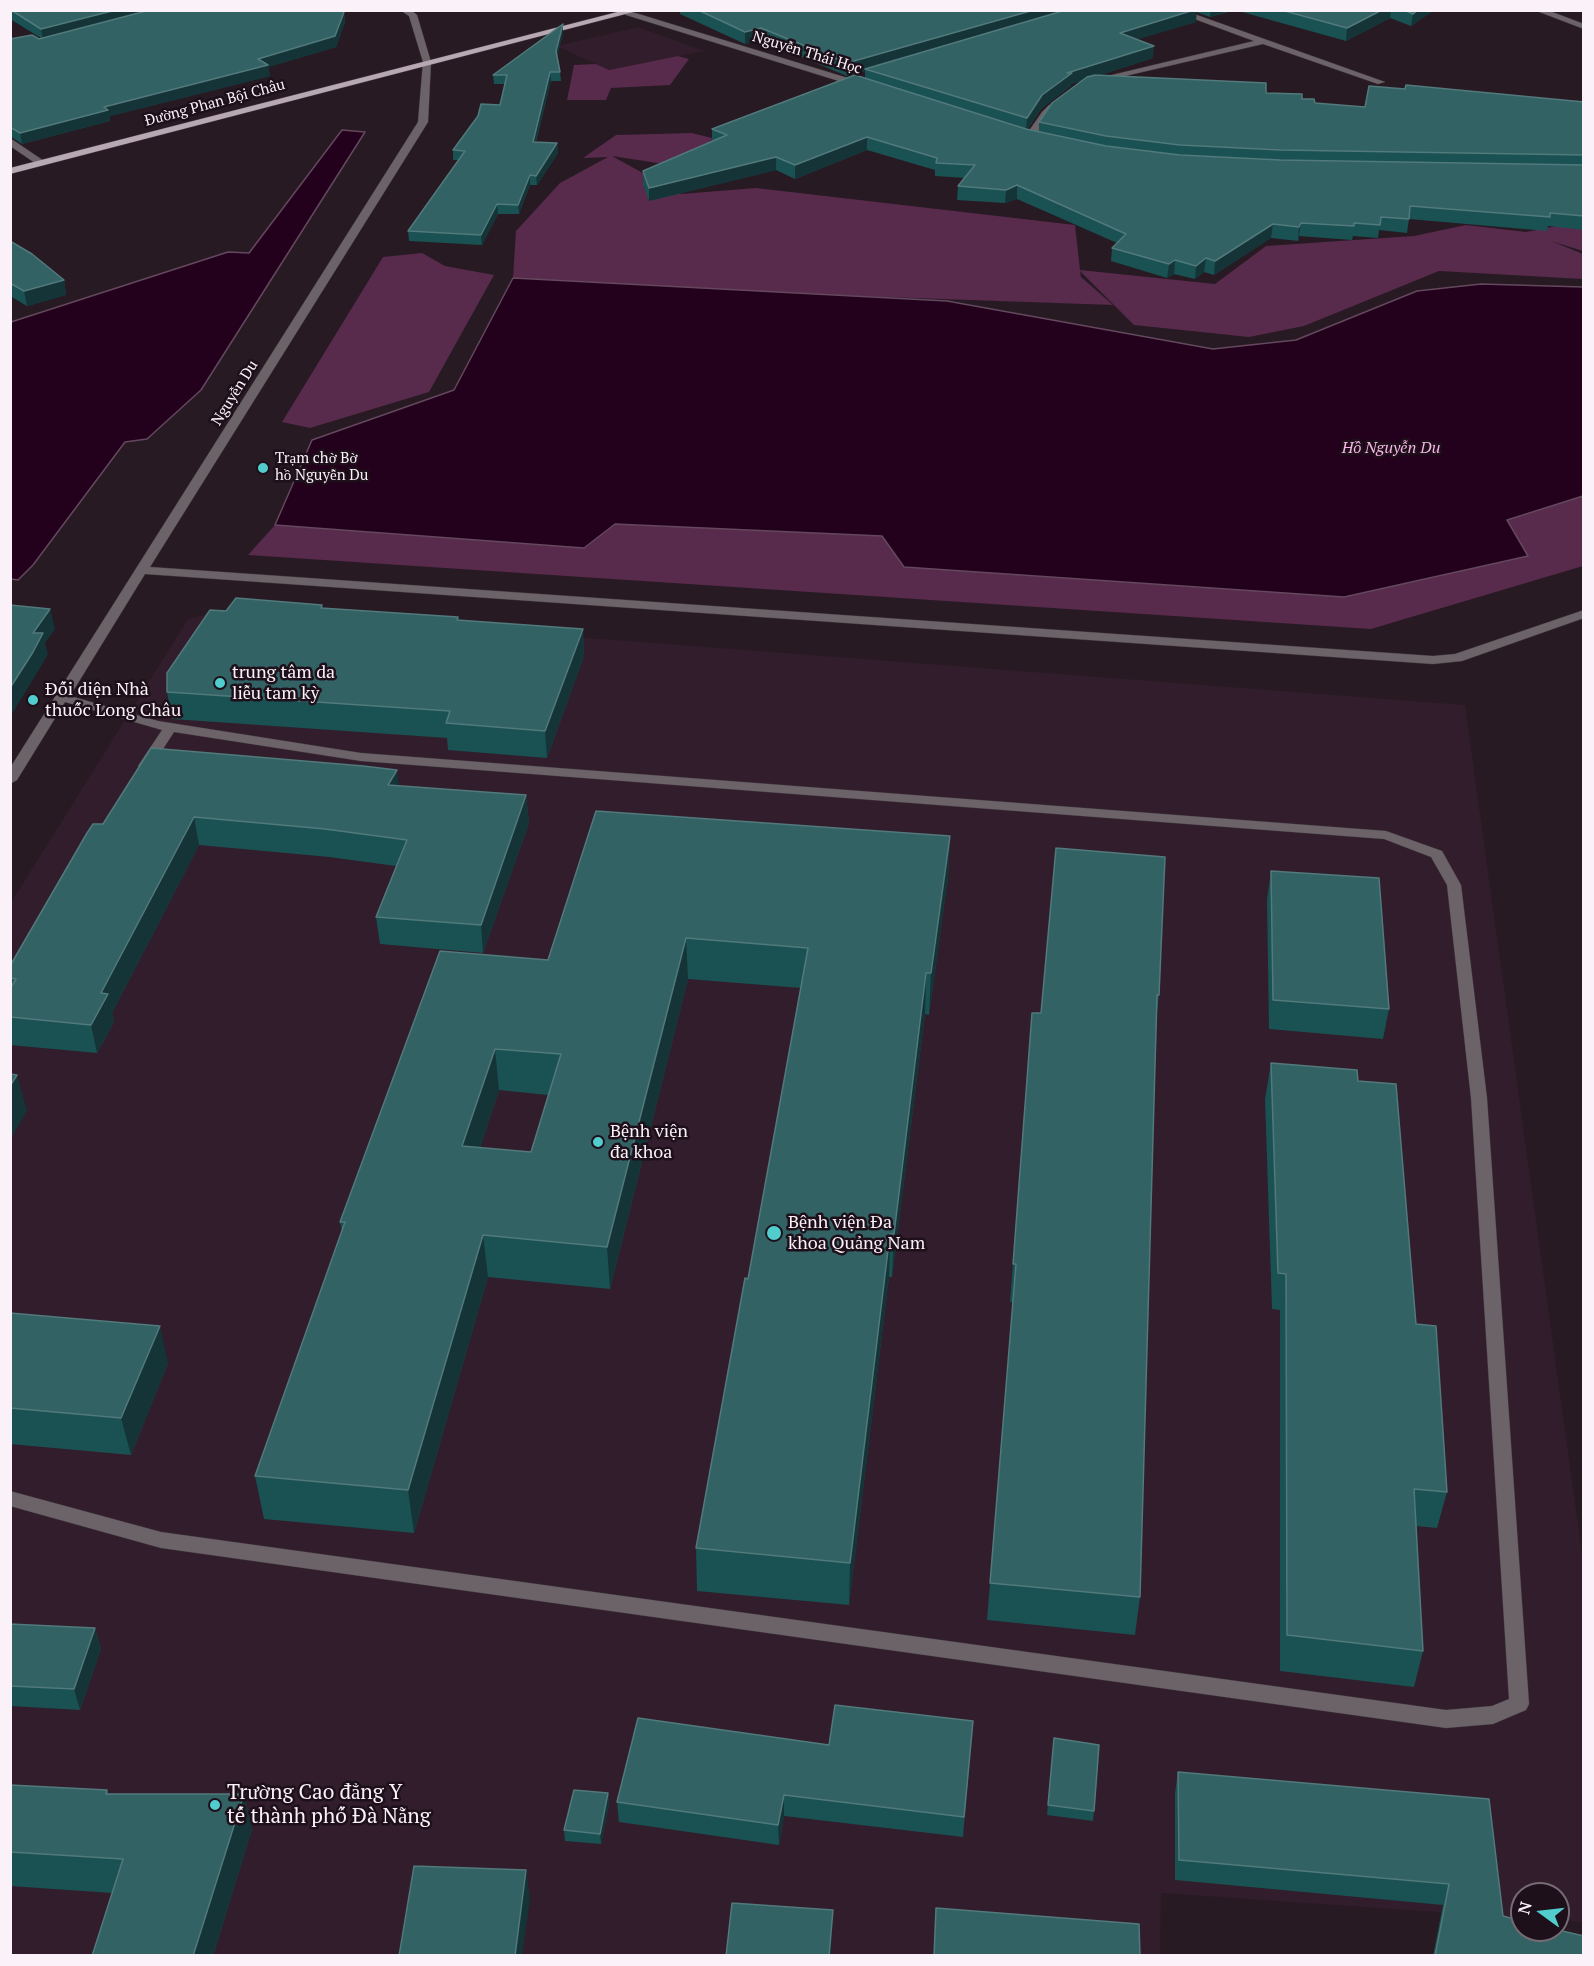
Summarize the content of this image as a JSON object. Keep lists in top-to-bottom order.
{
  "streets": {
    "main road": ["Đường Phan Bội Châu"],
    "street": ["Nguyễn Thái Học", "Nguyễn Du"]
  },
  "crossings": [
    ["Nguyễn Thái Học", "Đường Phan Bội Châu"],
    ["Đường Phan Bội Châu", "Nguyễn Du"]
  ],
  "water": ["Hồ Nguyễn Du"],
  "places": [
    "Trạm chờ Bờ hồ Nguyễn Du",
    "trung tâm da liễu tam kỳ",
    "Đối diện Nhà thuốc Long Châu",
    "Bệnh viện đa khoa",
    "Bệnh viện Đa khoa Quảng Nam",
    "Trường Cao đẳng Y tế thành phố Đà Nẵng"
  ],
  "north": "left"
}
